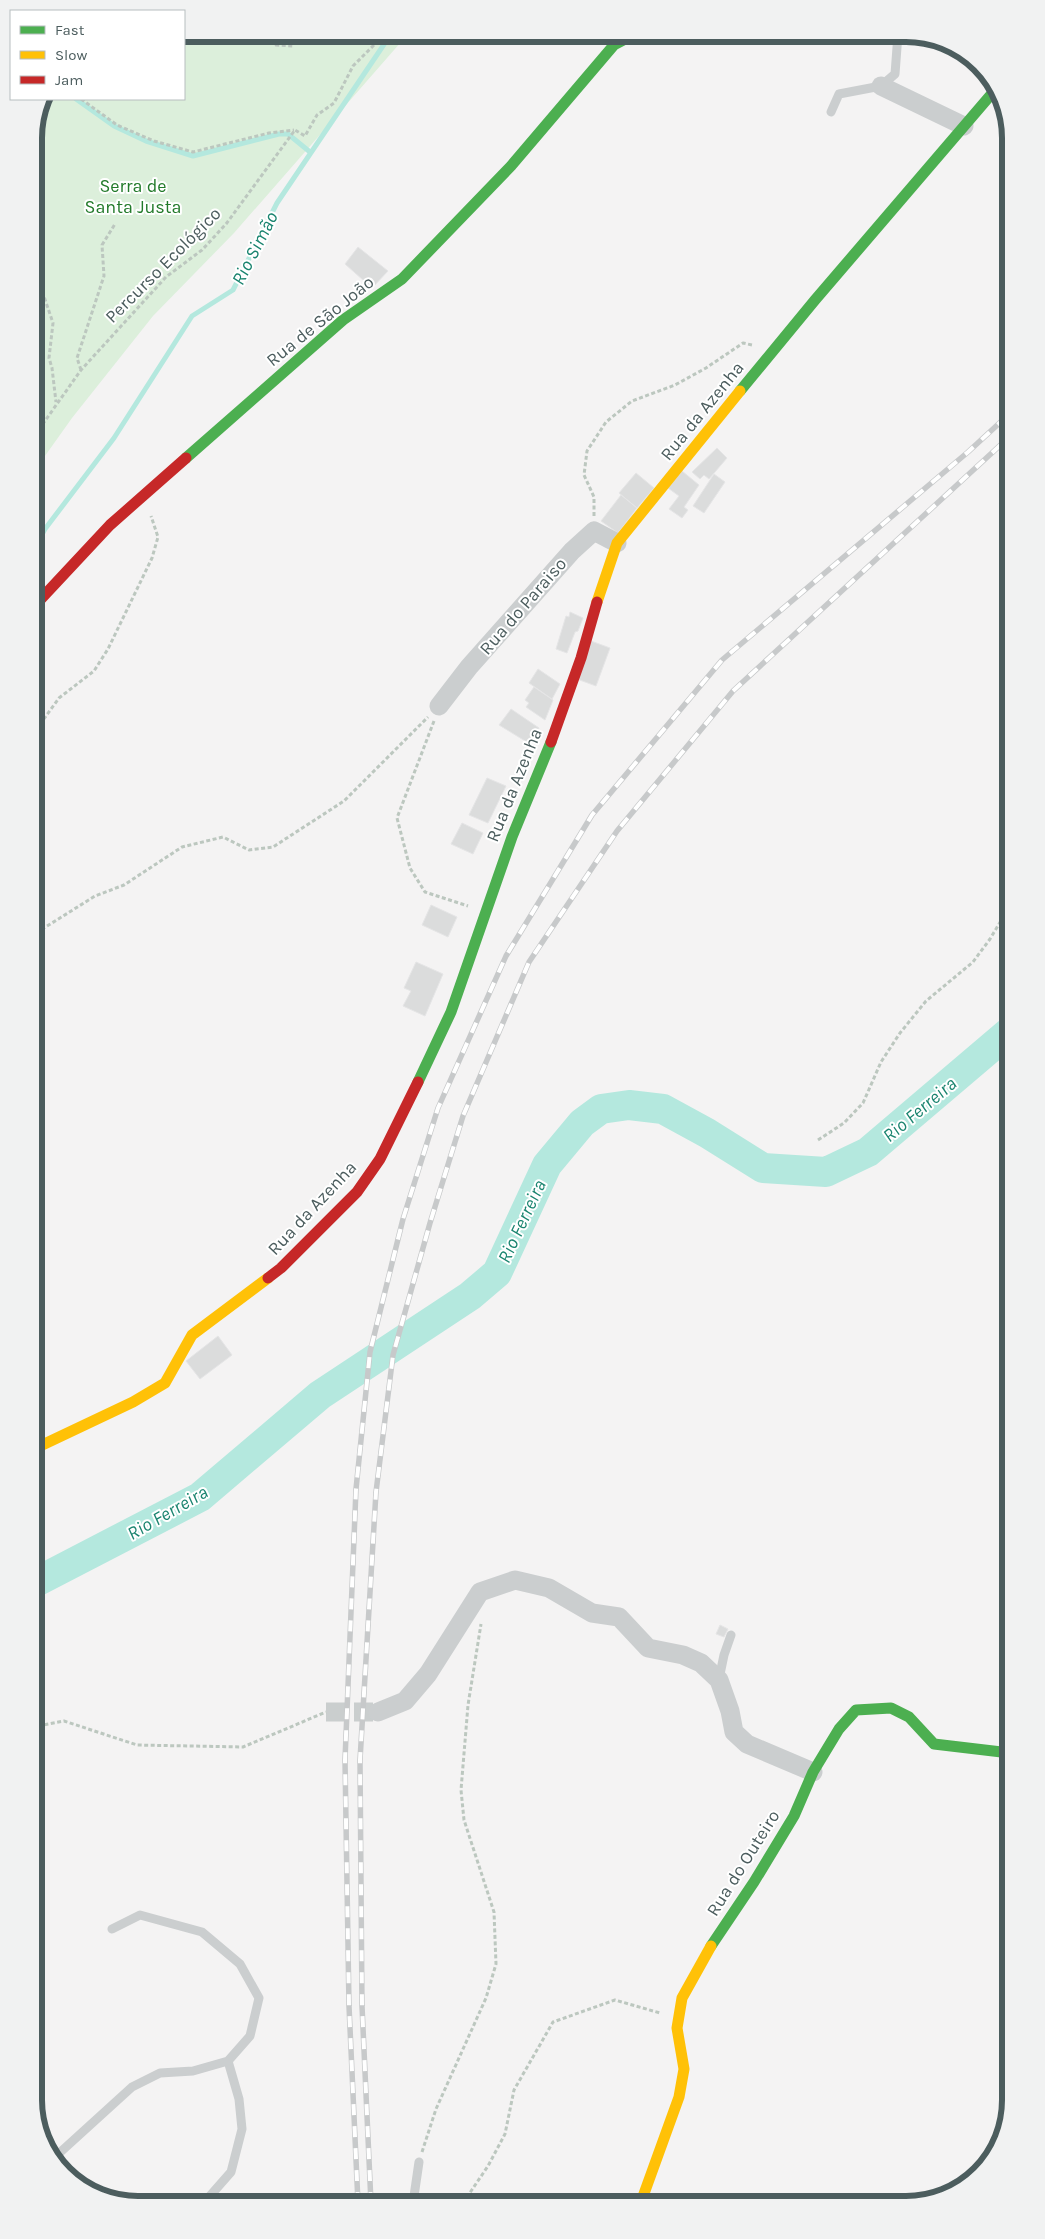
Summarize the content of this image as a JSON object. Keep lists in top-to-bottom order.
{
  "streets": {
    "street": [
      "Rua de São João",
      "Rua da Azenha",
      "Rua do Paraiso",
      "Rua do Outeiro"
    ],
    "path": ["Percurso Ecológico"]
  },
  "water": ["Rio Simão", "Rio Ferreira"],
  "parks": ["Serra de Santa Justa"],
  "legend": ["Fast", "Slow", "Jam"]
}
